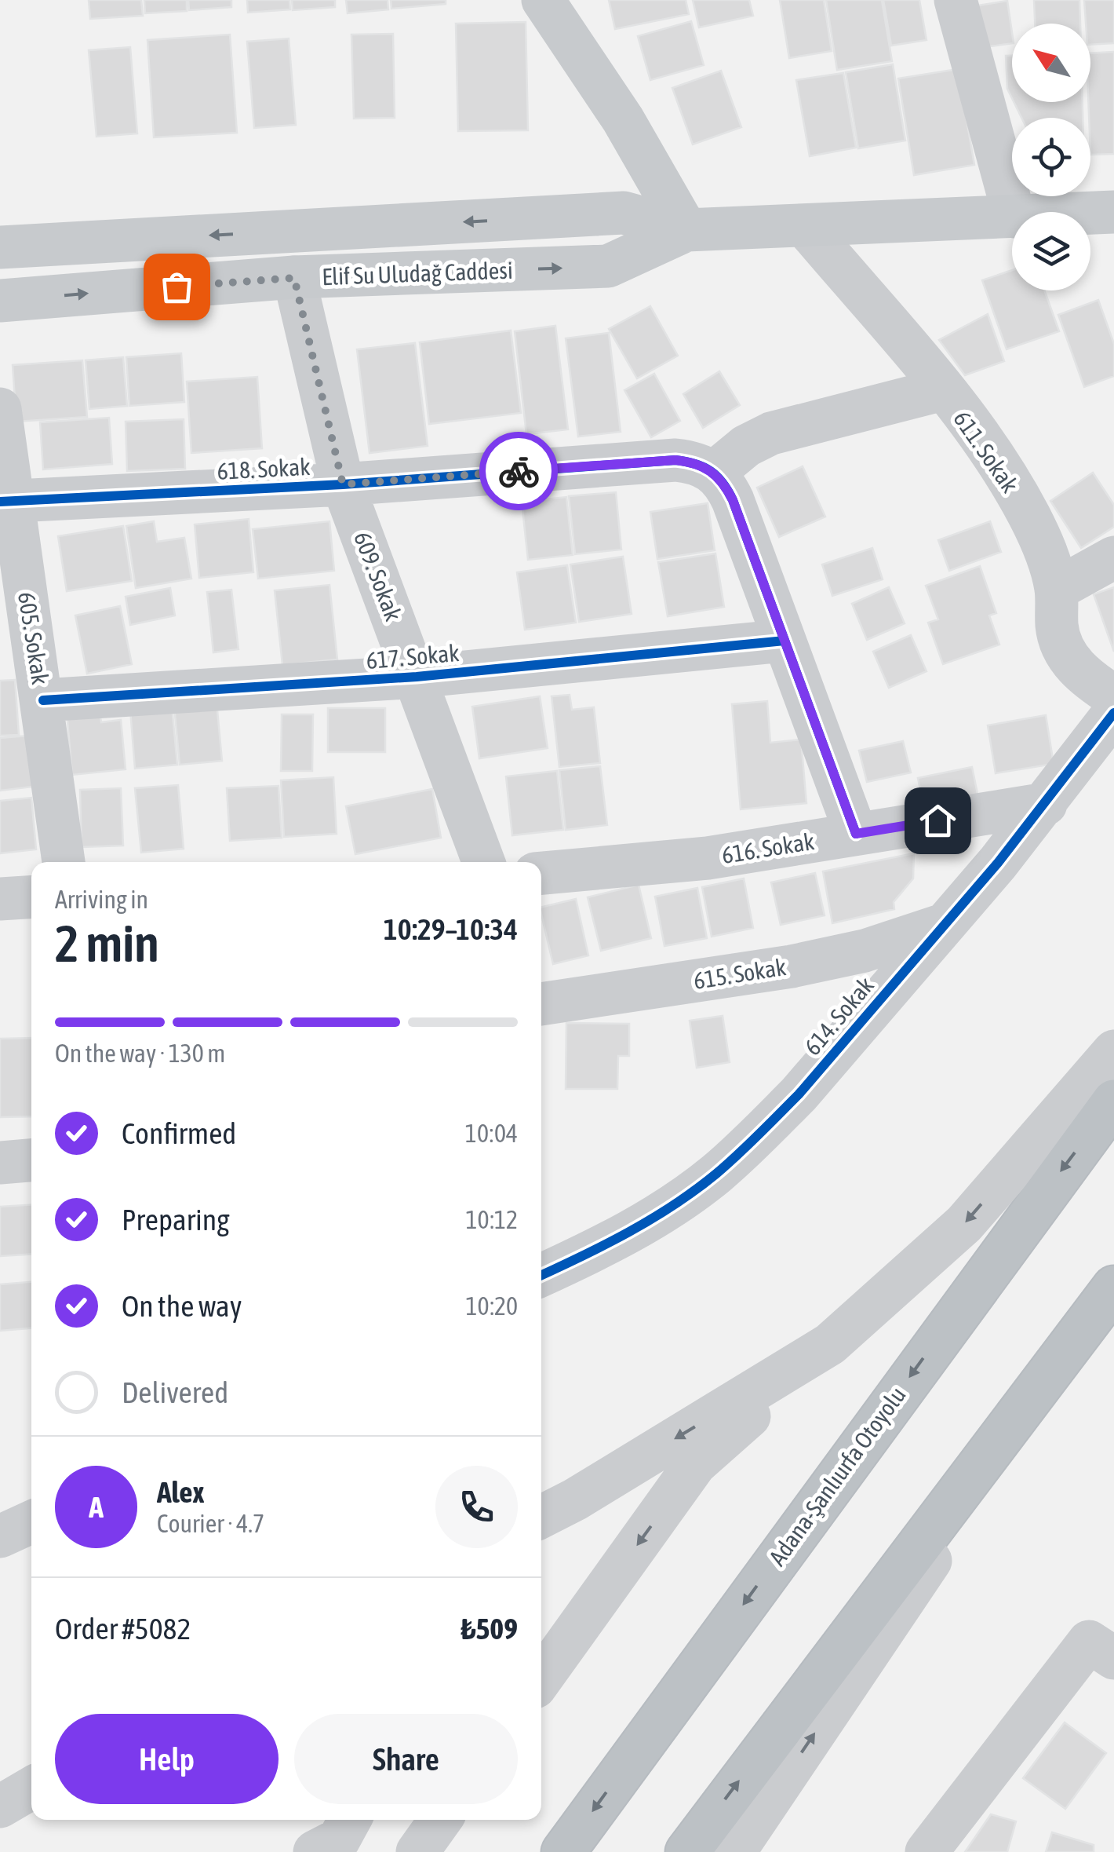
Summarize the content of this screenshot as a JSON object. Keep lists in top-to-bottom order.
{
  "streets": {
    "highway": ["Adana-Şanlıurfa Otoyolu"],
    "main road": ["Elif Su Uludağ Caddesi"],
    "street": [
      "611. Sokak",
      "618. Sokak",
      "609. Sokak",
      "605. Sokak",
      "617. Sokak",
      "616. Sokak",
      "615. Sokak",
      "614. Sokak"
    ]
  },
  "crossings": [
    ["Elif Su Uludağ Caddesi", "611. Sokak"],
    ["Elif Su Uludağ Caddesi", "609. Sokak"],
    ["618. Sokak", "609. Sokak"],
    ["618. Sokak", "605. Sokak"],
    ["609. Sokak", "617. Sokak"],
    ["605. Sokak", "617. Sokak"],
    ["616. Sokak", "614. Sokak"],
    ["615. Sokak", "614. Sokak"]
  ],
  "north": "top left",
  "page": {
    "heading": ["2 min", "Arriving in", "10:29–10:34"],
    "panel": [
      "Alex",
      "Courier · 4.7",
      "Order #5082",
      "₺509"
    ],
    "bar": "On the way · 130 m",
    "list": [
      ["Confirmed", "10:04"],
      ["Preparing", "10:12"],
      ["On the way", "10:20"],
      "Delivered"
    ],
    "round": "A",
    "buttons": ["Help", "Share"]
  }
}
